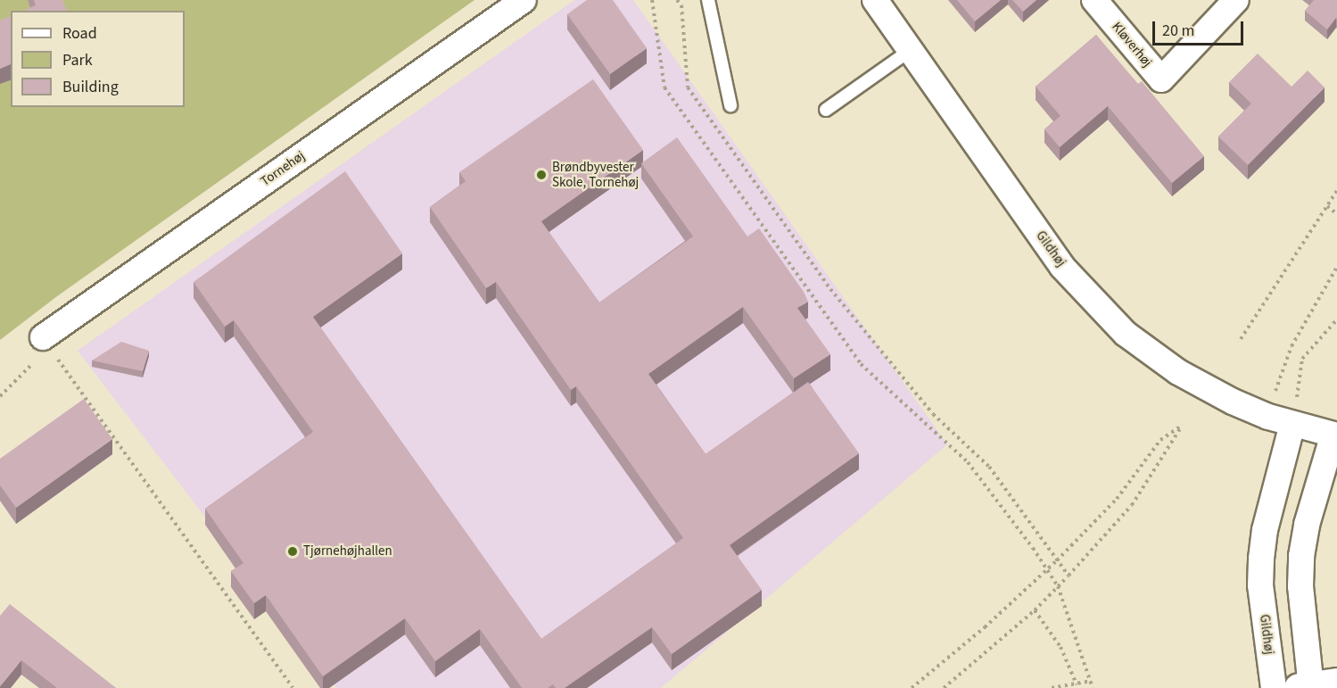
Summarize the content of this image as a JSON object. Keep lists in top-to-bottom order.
{
  "streets": {
    "street": ["Kløverhøj", "Tornehøj", "Gildhøj"]
  },
  "places": ["Brøndbyvester Skole, Tornehøj", "Tjørnehøjhallen"],
  "legend": ["Road", "Park", "Building"],
  "scale_bar": "20 m"
}
